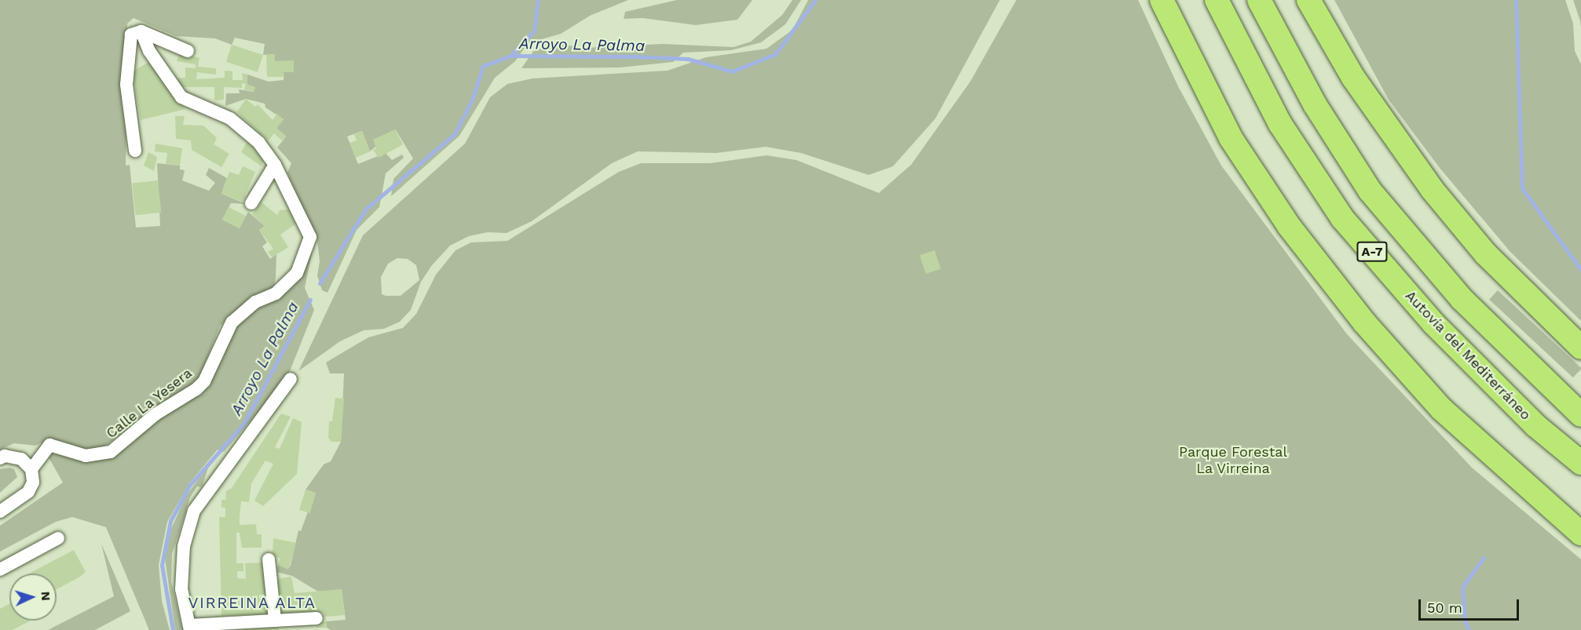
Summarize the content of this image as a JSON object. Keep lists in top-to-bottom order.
{
  "streets": {
    "highway": ["A-7", "Autovía del Mediterráneo"],
    "street": ["Calle La Yesera"]
  },
  "districts": ["VIRREINA ALTA"],
  "water": ["Arroyo La Palma"],
  "parks": ["Parque Forestal La Virreina"],
  "scale_bar": "50 m",
  "north": "right"
}
